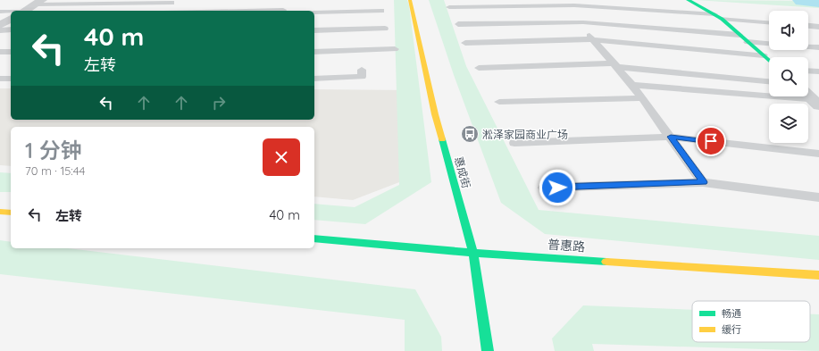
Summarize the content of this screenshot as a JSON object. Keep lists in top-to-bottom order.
{
  "streets": {
    "street": ["惠成街", "普惠路"]
  },
  "crossings": [
    ["惠成街", "普惠路"]
  ],
  "places": {
    "bus stop": ["淞泽家园商业广场"]
  },
  "legend": ["畅通", "缓行"],
  "page": {
    "turn": ["40 m", "左转"],
    "heading": ["1 分钟", "70 m · 15:44"],
    "list": [
      {
        "name": "左转",
        "value": "40 m"
      }
    ]
  }
}
